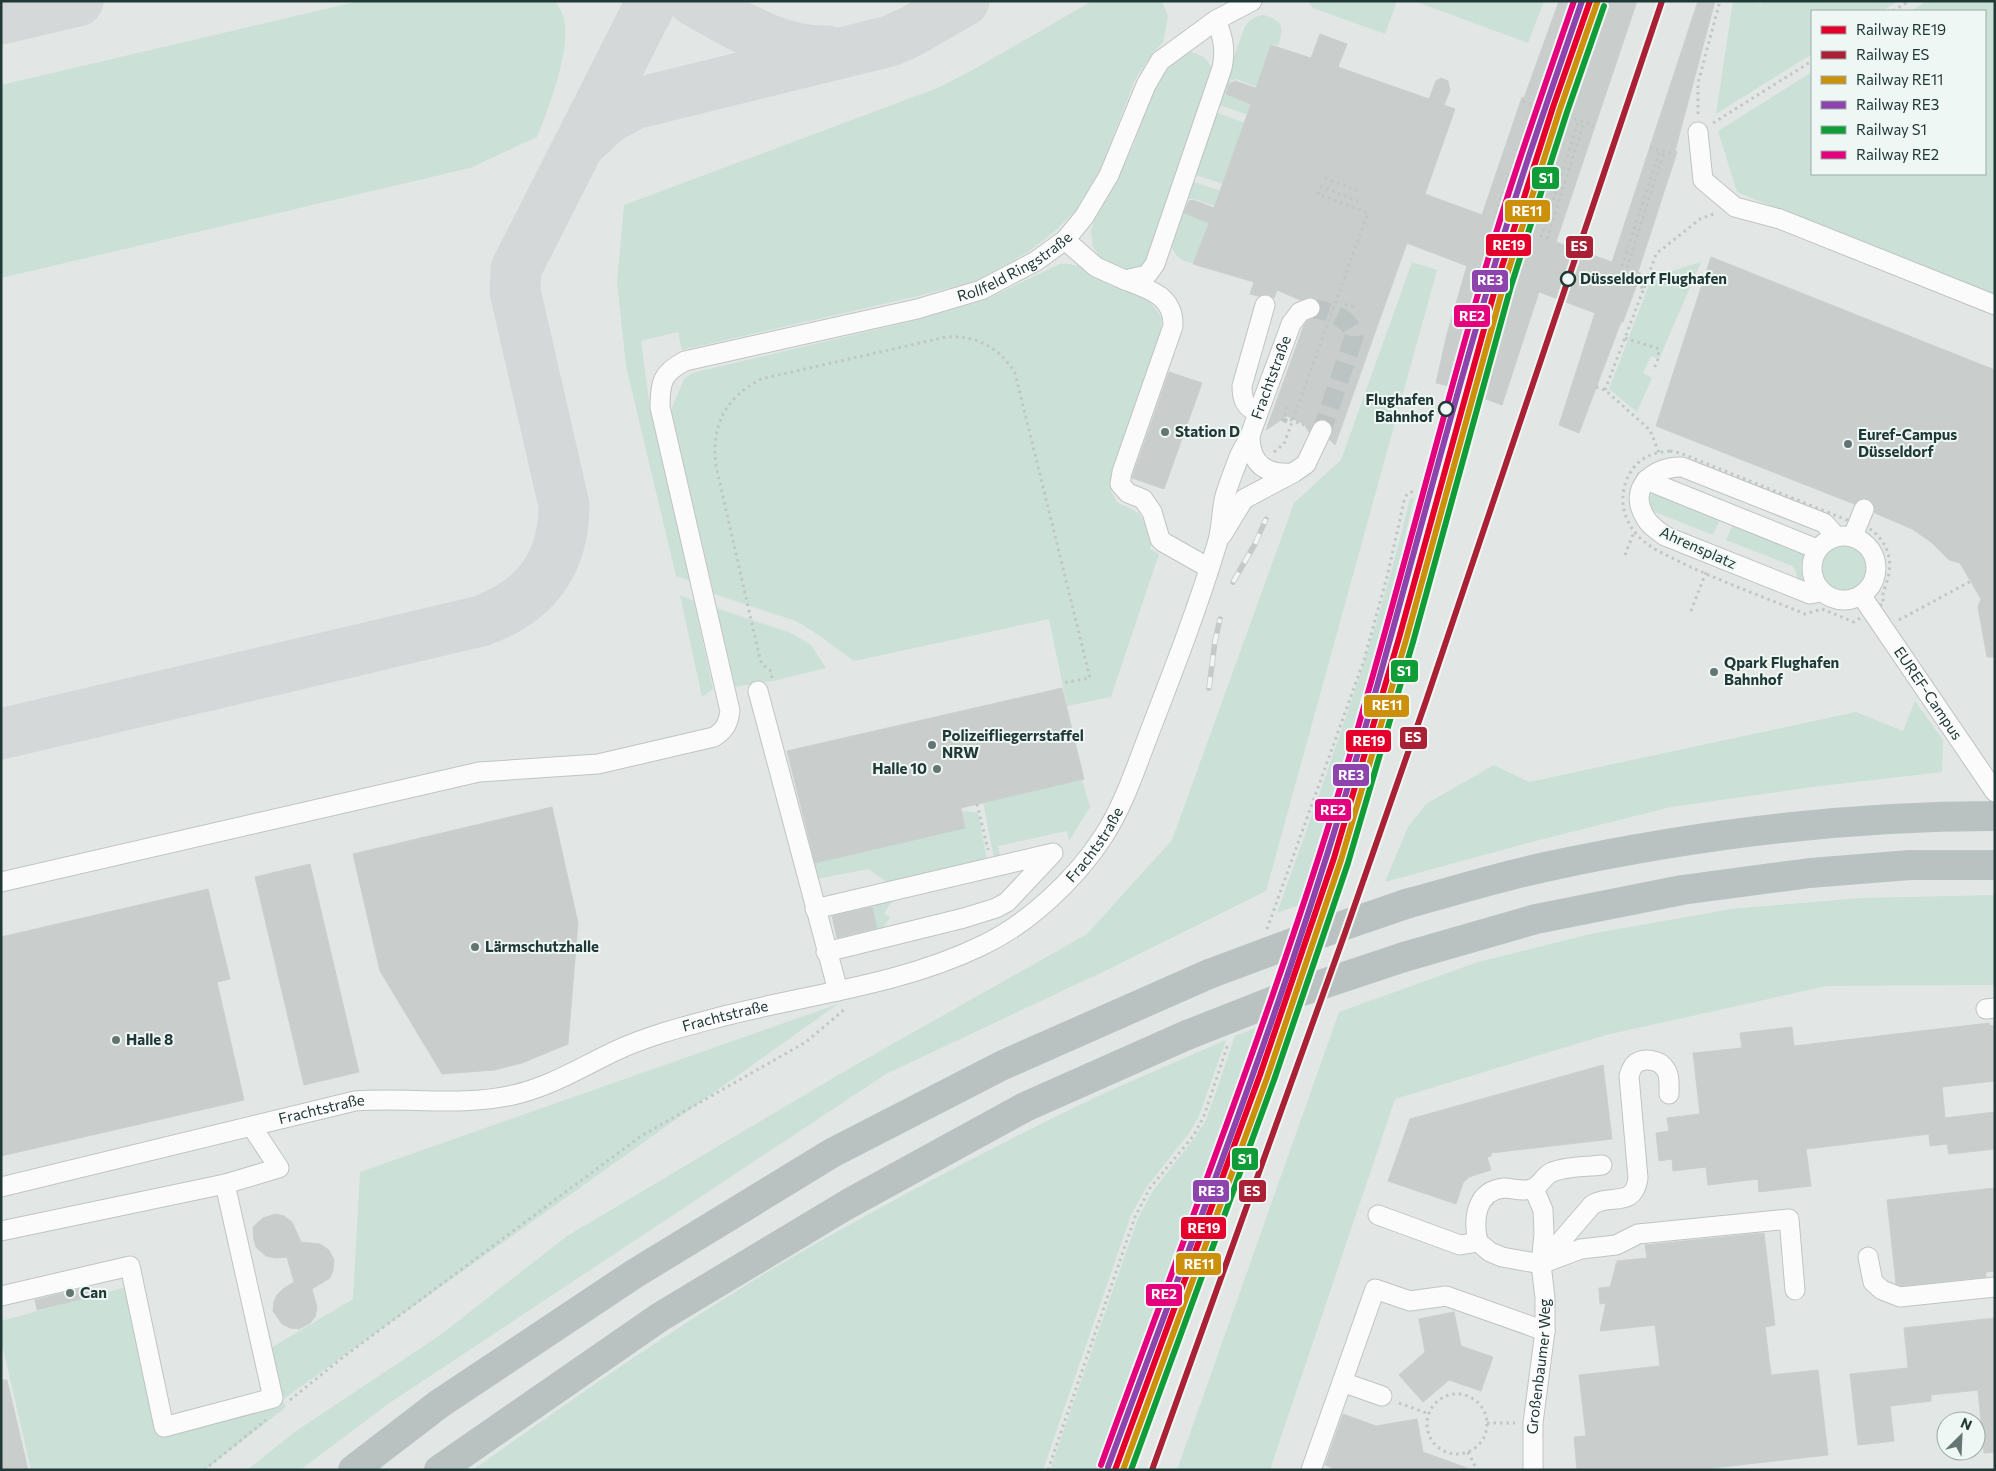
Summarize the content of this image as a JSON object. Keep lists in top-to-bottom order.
{
  "streets": {
    "street": [
      "Rollfeld Ringstraße",
      "Frachtstraße",
      "Ahrensplatz",
      "EUREF-Campus",
      "Großenbaumer Weg"
    ]
  },
  "crossings": [
    ["Ahrensplatz", "EUREF-Campus"]
  ],
  "places": [
    "Düsseldorf Flughafen",
    "Flughafen Bahnhof",
    "Station D",
    "Euref-Campus Düsseldorf",
    "Qpark Flughafen Bahnhof",
    "Polizeifliegerrstaffel NRW",
    "Halle 10",
    "Lärmschutzhalle",
    "Halle 8",
    "Can"
  ],
  "lines": [
    "rail line RE19",
    "rail line ES",
    "rail line RE3",
    "rail line RE2",
    "rail line RE11",
    "rail line S1"
  ],
  "legend": [
    "Railway RE19",
    "Railway ES",
    "Railway RE11",
    "Railway RE3",
    "Railway S1",
    "Railway RE2"
  ],
  "north": "top right"
}
